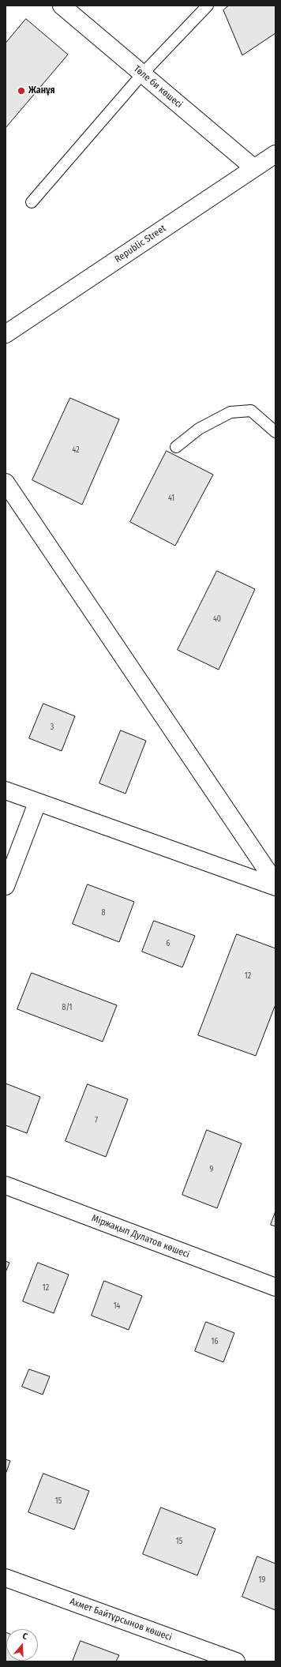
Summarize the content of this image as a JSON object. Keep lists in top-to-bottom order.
{
  "streets": {
    "street": [
      "Төле би көшесі",
      "Republic Street",
      "Міржақып Дулатов көшесі",
      "Ахмет Байтұрсынов көшесі"
    ]
  },
  "crossings": [
    ["Төле би көшесі", "Republic Street"]
  ],
  "places": ["Жанұя"],
  "house_numbers": [
    "42",
    "41",
    "40",
    "3",
    "8",
    "6",
    "12",
    "8/1",
    "7",
    "9",
    "12",
    "14",
    "16",
    "15",
    "15",
    "19"
  ],
  "north": "top"
}
